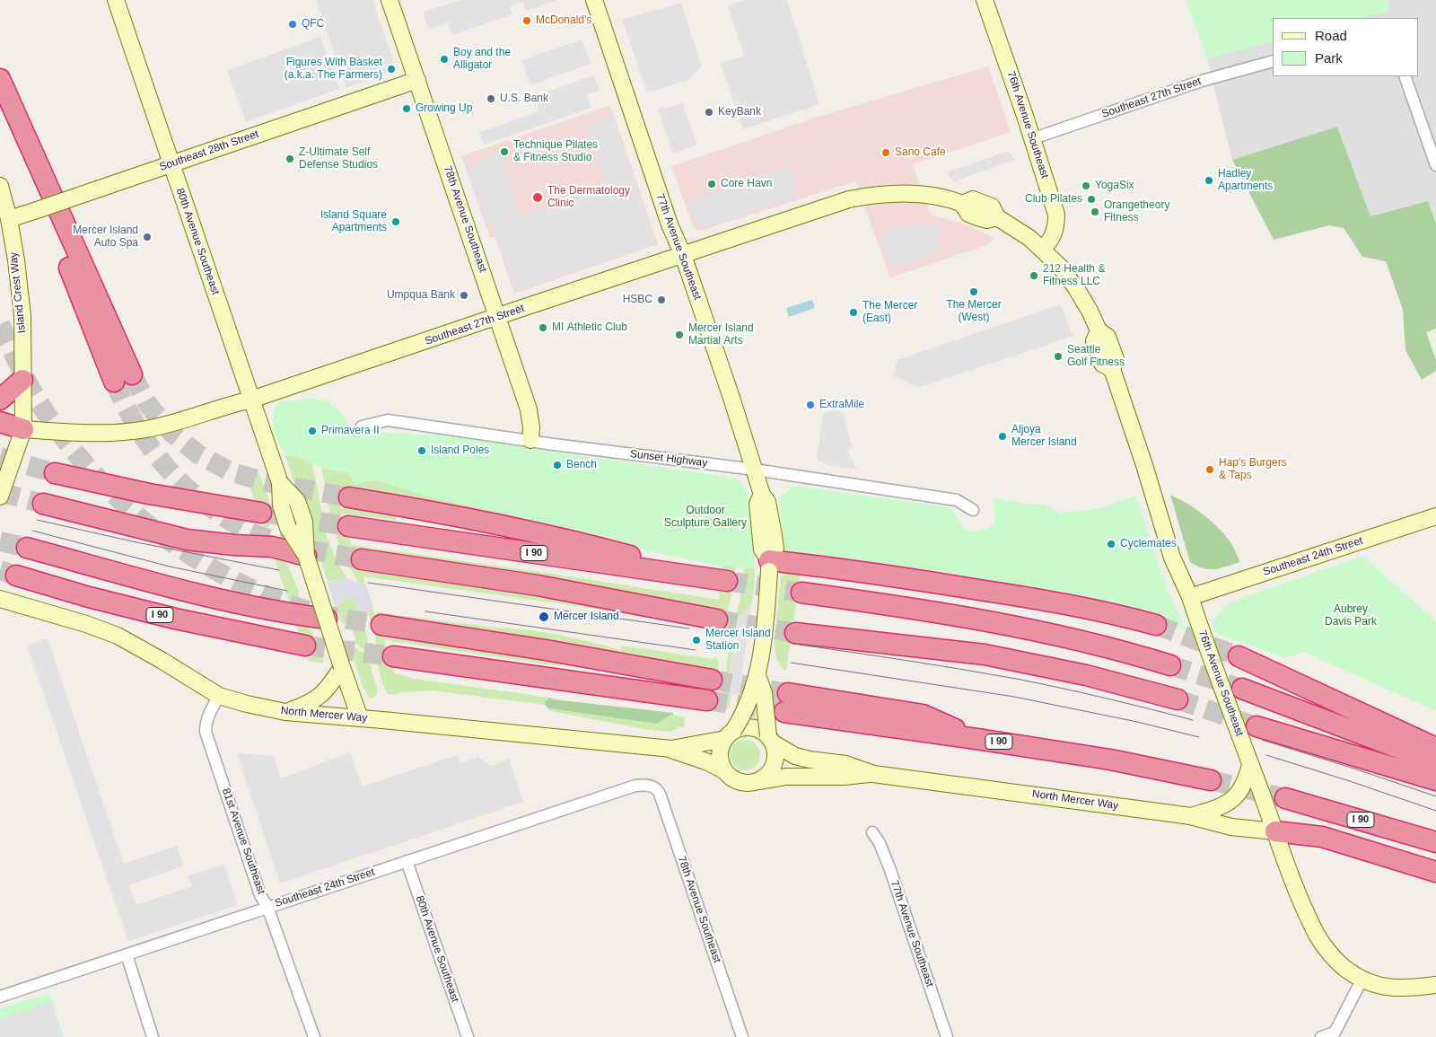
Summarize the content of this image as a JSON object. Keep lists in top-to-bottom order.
{
  "streets": {
    "highway": ["I 90"],
    "street": [
      "Southeast 27th Street",
      "76th Avenue Southeast",
      "Southeast 28th Street",
      "78th Avenue Southeast",
      "80th Avenue Southeast",
      "77th Avenue Southeast",
      "Island Crest Way",
      "Sunset Highway",
      "Southeast 24th Street",
      "North Mercer Way",
      "81st Avenue Southeast"
    ]
  },
  "crossings": [
    ["Southeast 27th Street", "76th Avenue Southeast"],
    ["Southeast 27th Street", "78th Avenue Southeast"],
    ["Southeast 27th Street", "80th Avenue Southeast"],
    ["Southeast 27th Street", "77th Avenue Southeast"],
    ["Southeast 27th Street", "Island Crest Way"],
    ["76th Avenue Southeast", "Southeast 24th Street"],
    ["76th Avenue Southeast", "North Mercer Way"],
    ["Southeast 28th Street", "78th Avenue Southeast"],
    ["Southeast 28th Street", "80th Avenue Southeast"],
    ["Southeast 28th Street", "Island Crest Way"],
    ["78th Avenue Southeast", "Sunset Highway"],
    ["78th Avenue Southeast", "Southeast 24th Street"],
    ["80th Avenue Southeast", "Southeast 24th Street"],
    ["80th Avenue Southeast", "North Mercer Way"],
    ["77th Avenue Southeast", "Sunset Highway"],
    ["77th Avenue Southeast", "North Mercer Way"],
    ["Southeast 24th Street", "81st Avenue Southeast"],
    ["North Mercer Way", "81st Avenue Southeast"]
  ],
  "parks": ["Outdoor Sculpture Gallery", "Aubrey Davis Park"],
  "places": [
    "McDonald's",
    "QFC",
    "Boy and the Alligator",
    "Figures With Basket (a.k.a. The Farmers)",
    "U.S. Bank",
    "Growing Up",
    "KeyBank",
    "Technique Pilates & Fitness Studio",
    "Sano Cafe",
    "Z-Ultimate Self Defense Studios",
    "Hadley Apartments",
    "Core Havn",
    "YogaSix",
    "The Dermatology Clinic",
    "Club Pilates",
    "Orangetheory Fitness",
    "Island Square Apartments",
    "Mercer Island Auto Spa",
    "212 Health & Fitness LLC",
    "The Mercer (West)",
    "Umpqua Bank",
    "HSBC",
    "The Mercer (East)",
    "MI Athletic Club",
    "Mercer Island Martial Arts",
    "Seattle Golf Fitness",
    "ExtraMile",
    "Primavera II",
    "Aljoya Mercer Island",
    "Island Poles",
    "Bench",
    "Hap's Burgers & Taps",
    "Cyclemates",
    "Mercer Island",
    "Mercer Island Station"
  ],
  "legend": ["Road", "Park"]
}
